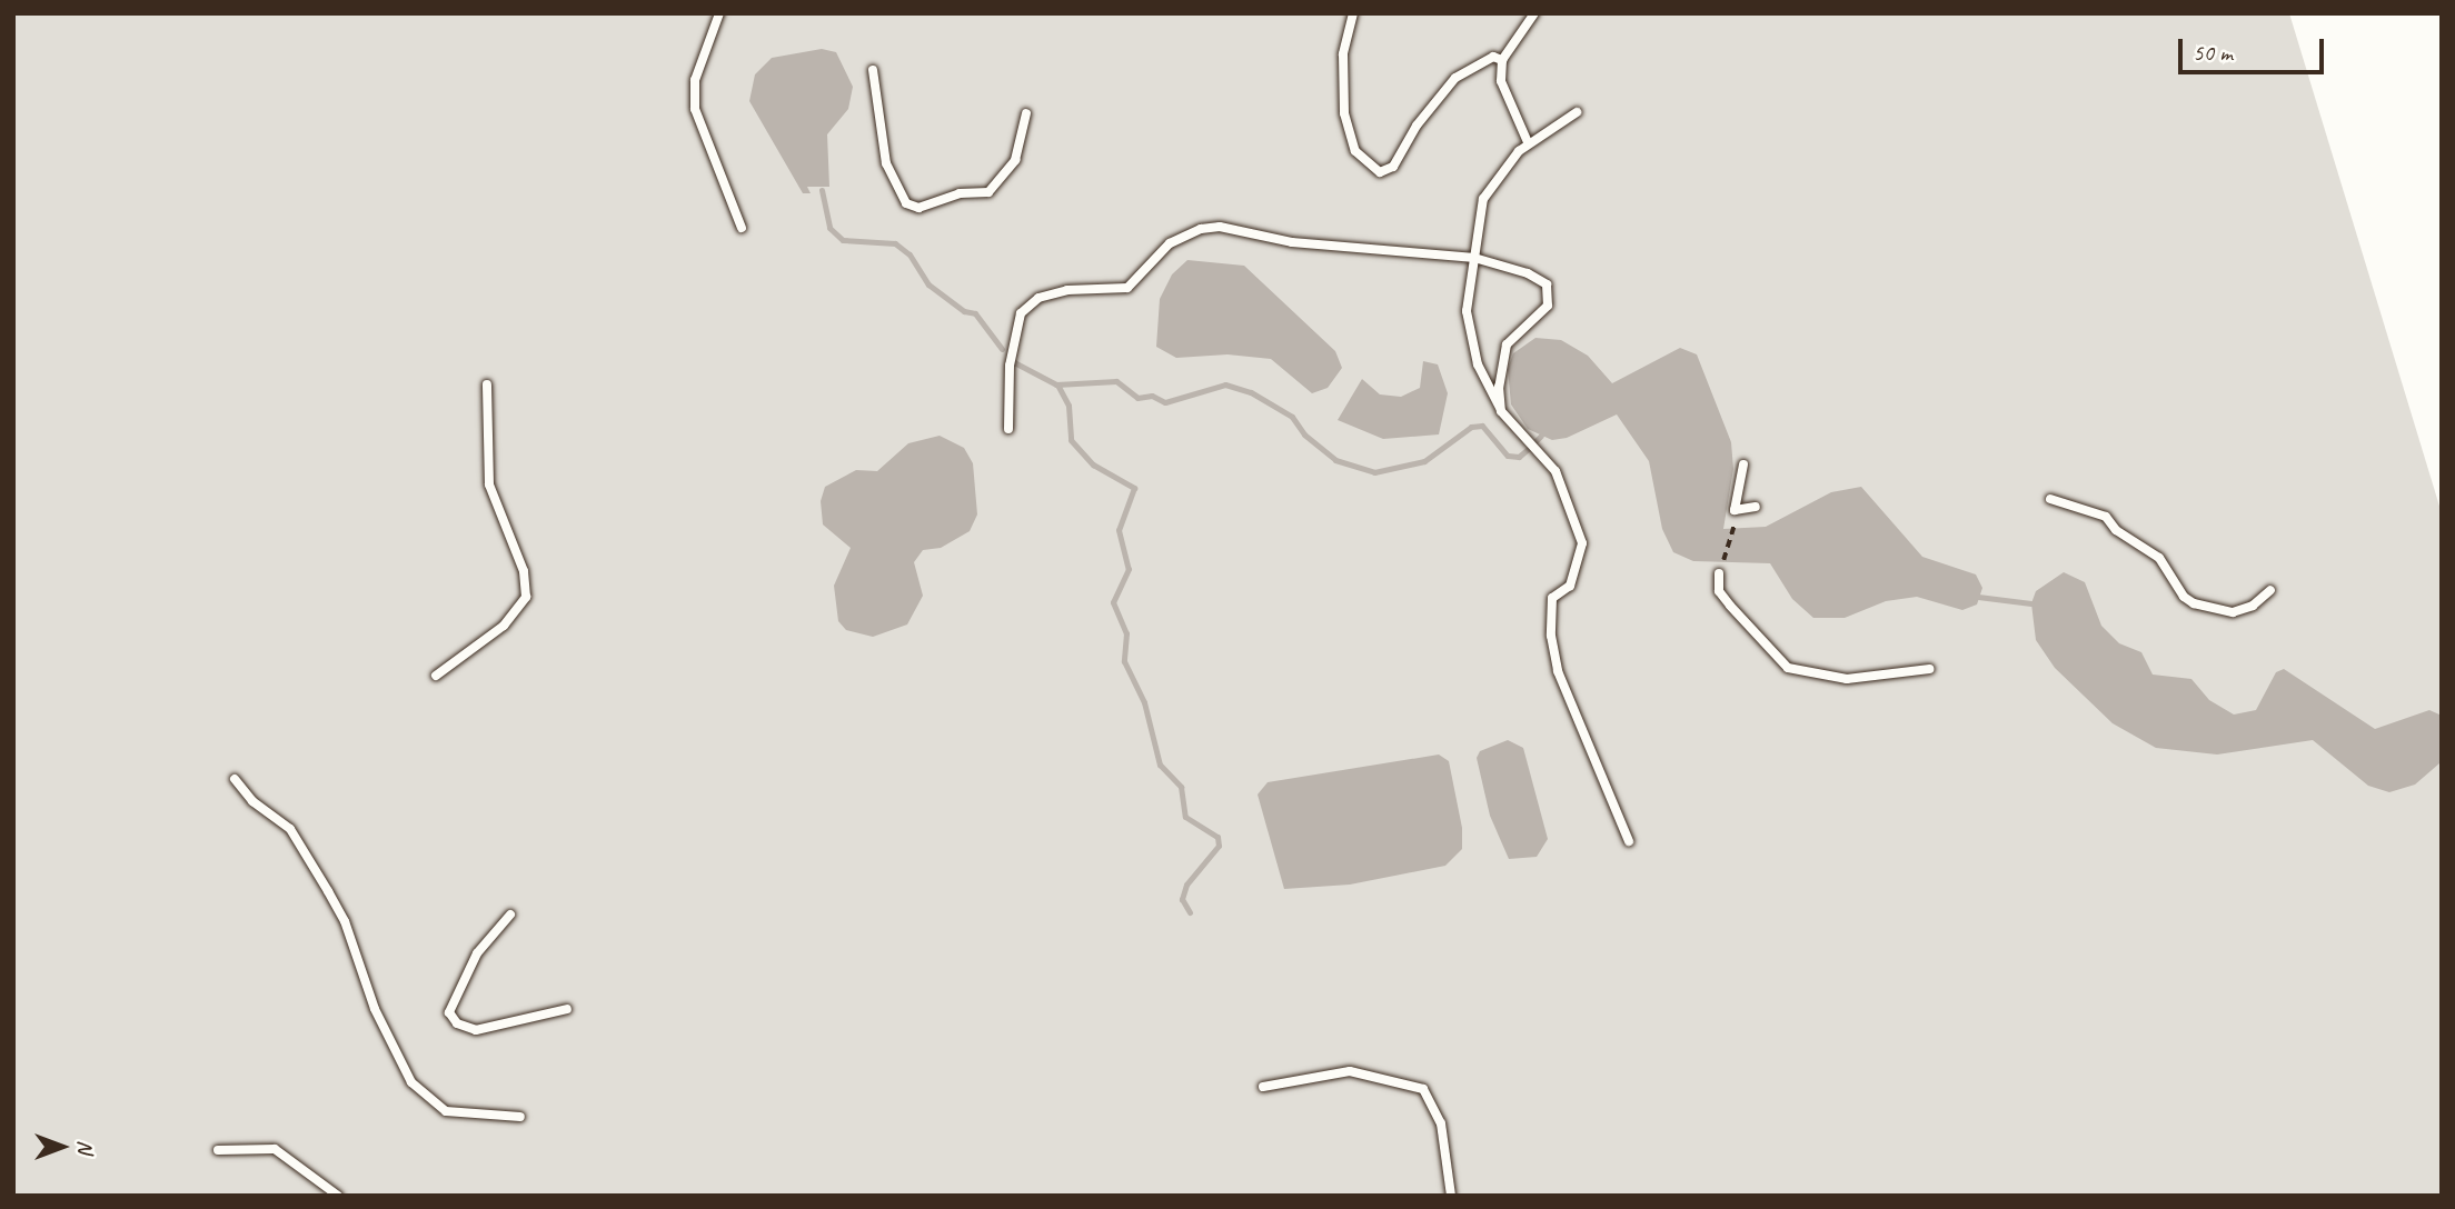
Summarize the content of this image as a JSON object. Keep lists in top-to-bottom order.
{
  "scale_bar": "50 m",
  "north": "right"
}
